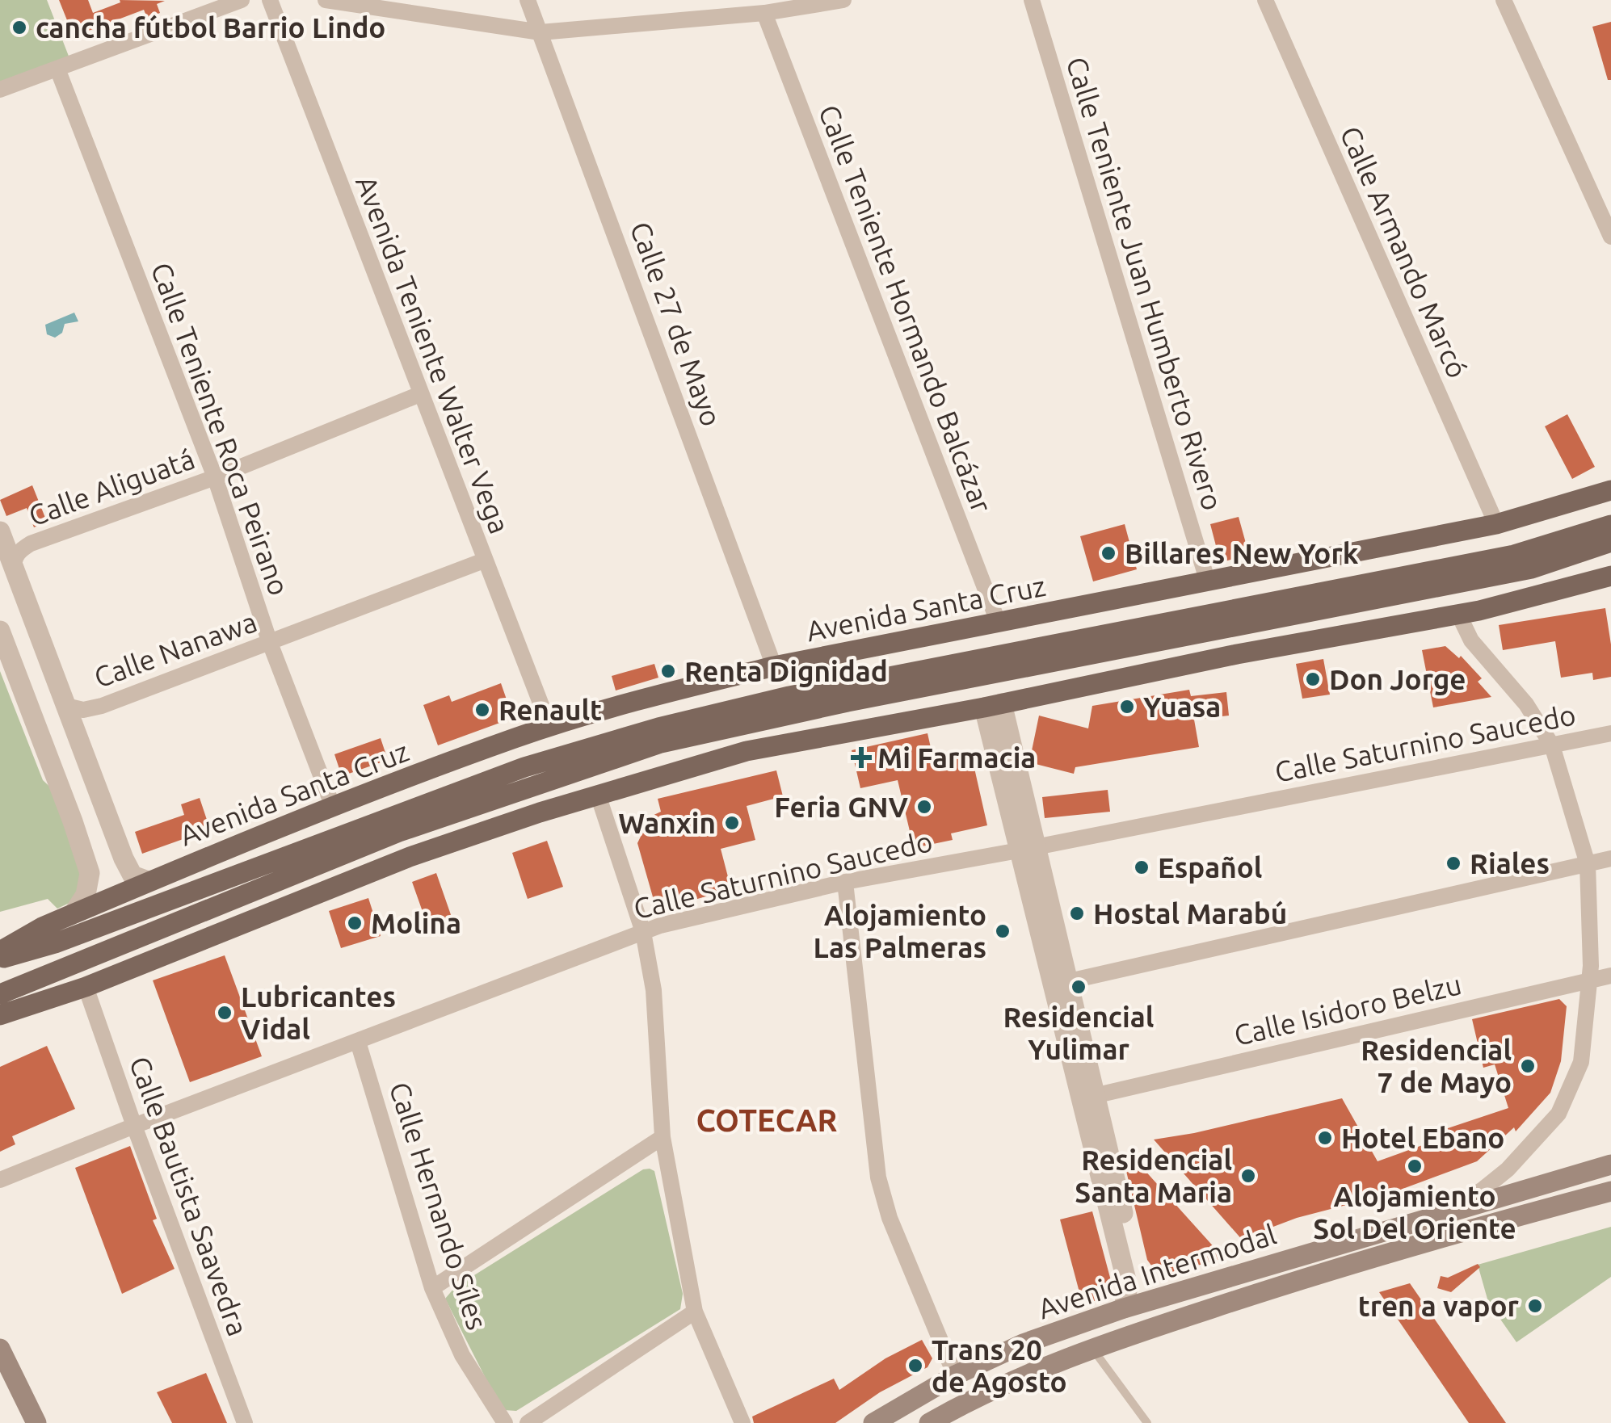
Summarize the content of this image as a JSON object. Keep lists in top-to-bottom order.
{
  "streets": {
    "main road": ["Avenida Santa Cruz", "Avenida Intermodal"],
    "street": [
      "Calle Armando Marcó",
      "Calle Teniente Juan Humberto Rivero",
      "Calle Teniente Hormando Balcázar",
      "Calle 27 de Mayo",
      "Avenida Teniente Walter Vega",
      "Calle Teniente Roca Peirano",
      "Calle Aliguatá",
      "Calle Nanawa",
      "Calle Saturnino Saucedo",
      "Calle Isidoro Belzu",
      "Calle Bautista Saavedra",
      "Calle Hernando Síles"
    ]
  },
  "crossings": [
    ["Calle Armando Marcó", "Avenida Santa Cruz"],
    ["Calle Teniente Juan Humberto Rivero", "Avenida Santa Cruz"],
    ["Calle Teniente Hormando Balcázar", "Avenida Santa Cruz"],
    ["Calle 27 de Mayo", "Avenida Santa Cruz"],
    ["Avenida Teniente Walter Vega", "Calle Aliguatá"],
    ["Avenida Teniente Walter Vega", "Avenida Santa Cruz"],
    ["Avenida Teniente Walter Vega", "Calle Nanawa"],
    ["Calle Teniente Roca Peirano", "Calle Aliguatá"],
    ["Calle Teniente Roca Peirano", "Avenida Santa Cruz"],
    ["Calle Teniente Roca Peirano", "Calle Nanawa"],
    ["Calle Saturnino Saucedo", "Calle Bautista Saavedra"],
    ["Calle Saturnino Saucedo", "Calle Hernando Síles"]
  ],
  "districts": ["COTECAR"],
  "places": {
    "other": [
      "cancha fútbol Barrio Lindo",
      "Billares New York",
      "Renta Dignidad",
      "Don Jorge",
      "Yuasa",
      "Renault",
      "Feria GNV",
      "Wanxin",
      "Riales",
      "Español",
      "Hostal Marabú",
      "Molina",
      "Alojamiento Las Palmeras",
      "Residencial Yulimar",
      "Lubricantes Vidal",
      "Residencial 7 de Mayo",
      "Hotel Ebano",
      "Alojamiento Sol Del Oriente",
      "Residencial Santa Maria",
      "tren a vapor",
      "Trans 20 de Agosto"
    ],
    "health": ["Mi Farmacia"]
  }
}
